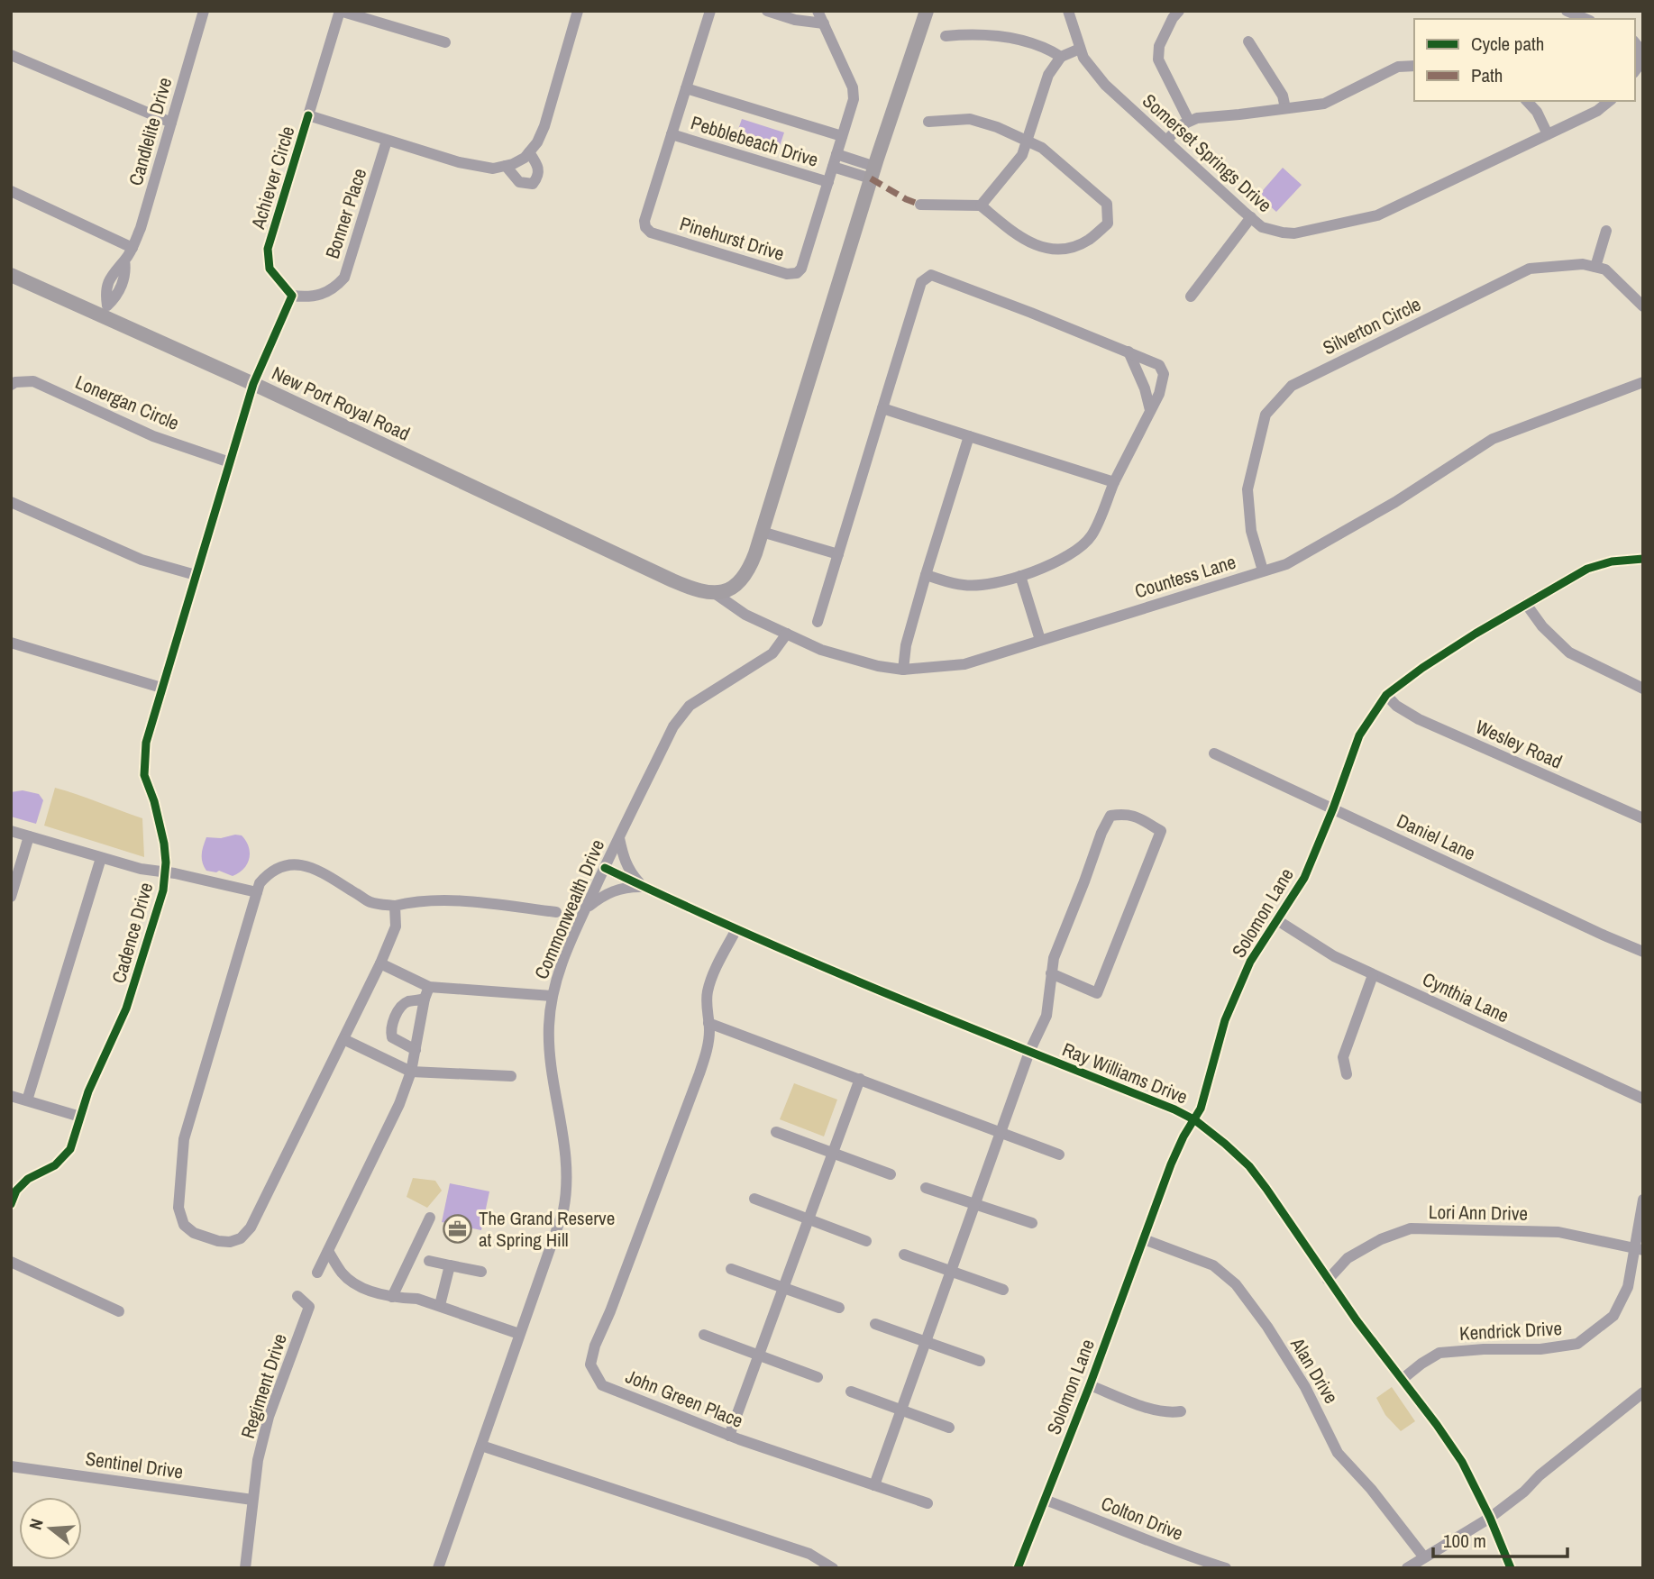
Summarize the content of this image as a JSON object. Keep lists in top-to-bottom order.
{
  "streets": {
    "main road": ["New Port Royal Road"],
    "street": [
      "Candlelite Drive",
      "Pebblebeach Drive",
      "Somerset Springs Drive",
      "Achiever Circle",
      "Bonner Place",
      "Pinehurst Drive",
      "Silverton Circle",
      "Lonergan Circle",
      "Countess Lane",
      "Wesley Road",
      "Daniel Lane",
      "Commonwealth Drive",
      "Solomon Lane",
      "Cadence Drive",
      "Cynthia Lane",
      "Ray Williams Drive",
      "Lori Ann Drive",
      "Kendrick Drive",
      "Alan Drive",
      "Regiment Drive",
      "John Green Place",
      "Sentinel Drive",
      "Colton Drive"
    ]
  },
  "crossings": [
    ["Candlelite Drive", "New Port Royal Road"],
    ["Pebblebeach Drive", "Pinehurst Drive"],
    ["Achiever Circle", "Bonner Place"],
    ["Silverton Circle", "Countess Lane"],
    ["Lonergan Circle", "Cadence Drive"],
    ["New Port Royal Road", "Countess Lane"],
    ["New Port Royal Road", "Cadence Drive"],
    ["Countess Lane", "Commonwealth Drive"],
    ["Wesley Road", "Solomon Lane"],
    ["Daniel Lane", "Solomon Lane"],
    ["Commonwealth Drive", "Ray Williams Drive"],
    ["Solomon Lane", "Cynthia Lane"],
    ["Solomon Lane", "Ray Williams Drive"],
    ["Solomon Lane", "Alan Drive"],
    ["Solomon Lane", "Colton Drive"],
    ["Ray Williams Drive", "Lori Ann Drive"],
    ["Ray Williams Drive", "Kendrick Drive"],
    ["Ray Williams Drive", "John Green Place"],
    ["Lori Ann Drive", "Kendrick Drive"],
    ["Regiment Drive", "Sentinel Drive"]
  ],
  "places": {
    "office": ["The Grand Reserve at Spring Hill"]
  },
  "legend": ["Cycle path", "Path"],
  "scale_bar": "100 m",
  "north": "left"
}
